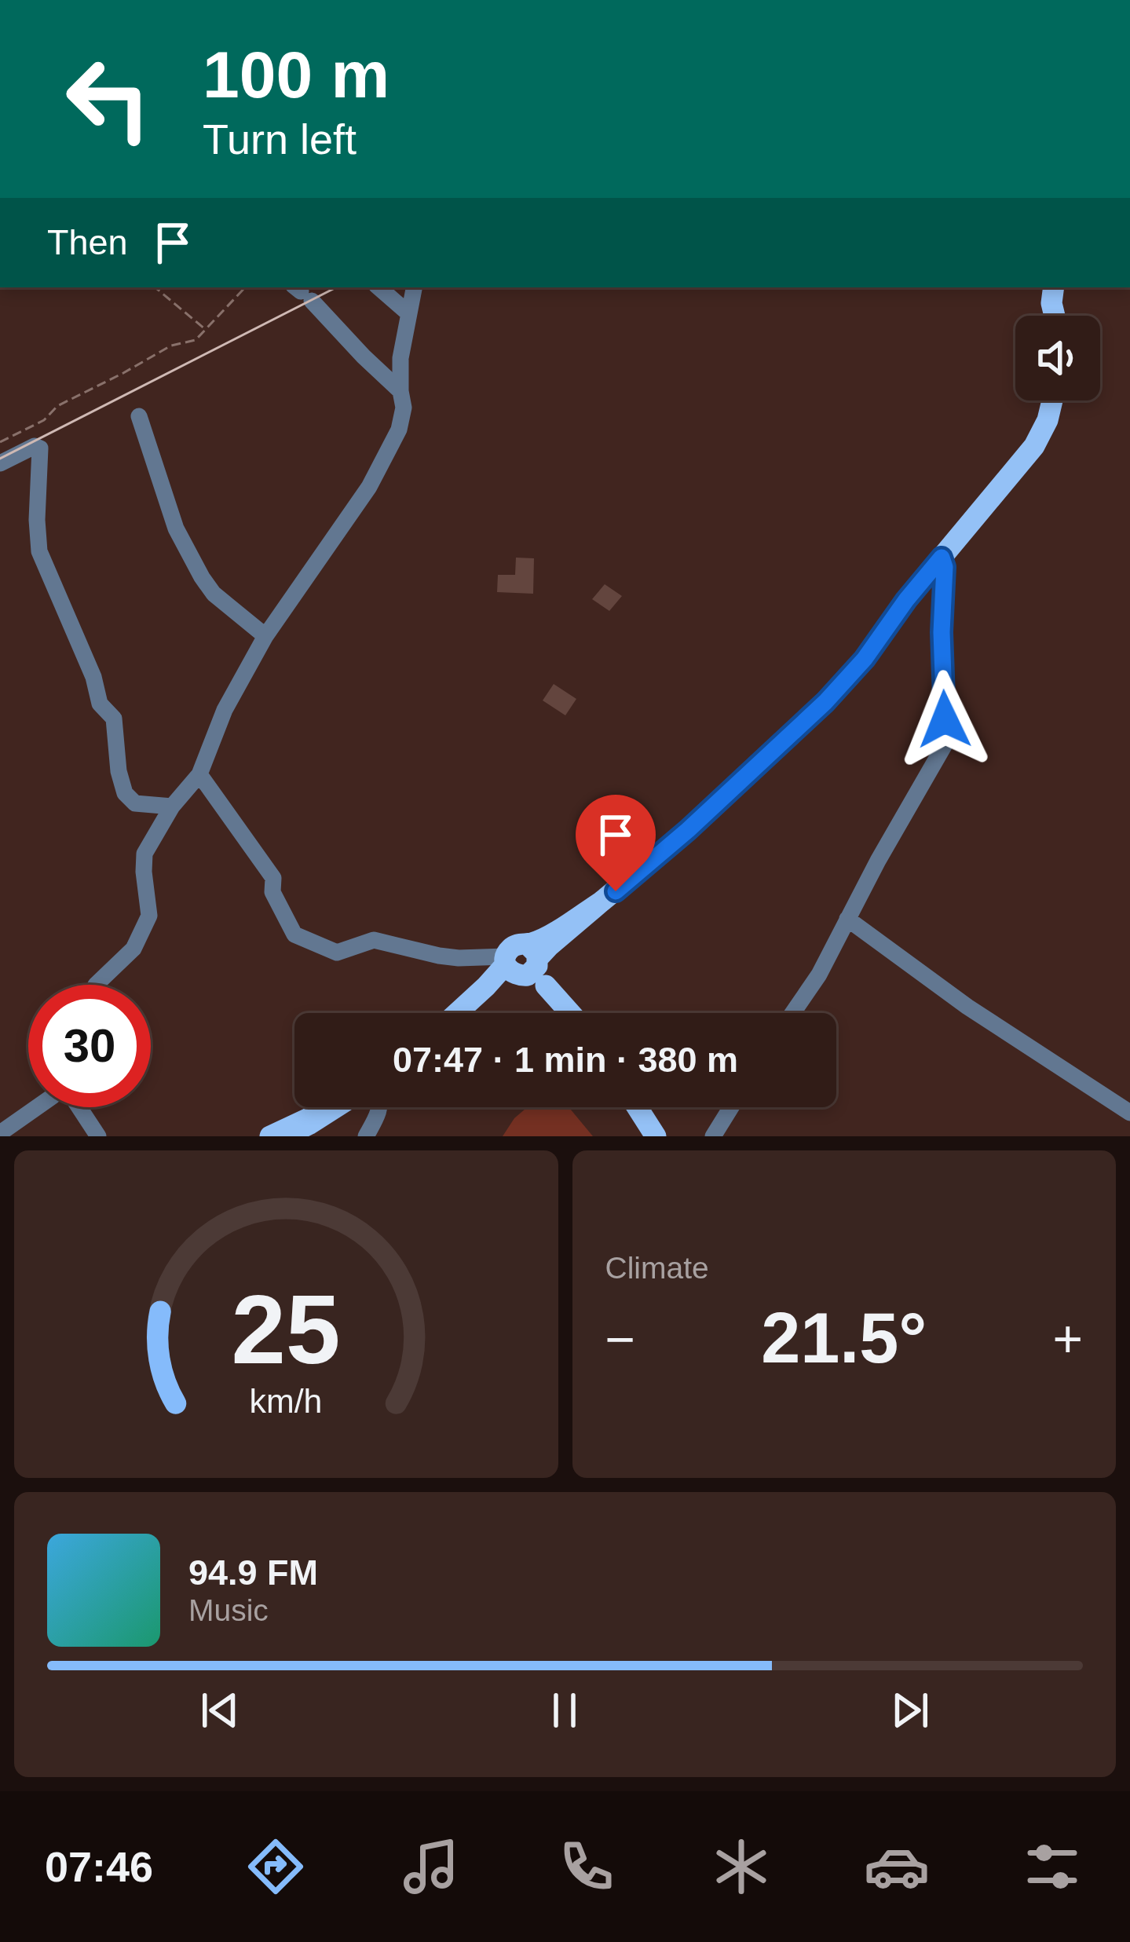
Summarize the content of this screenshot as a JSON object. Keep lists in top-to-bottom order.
{
  "page": {
    "turn": ["100 m", "Turn left"],
    "then": "Then",
    "limit": "30",
    "trip": "07:47 · 1 min · 380 m",
    "tile": "Climate",
    "heat": ["−", "21.5°", "+"],
    "song": ["94.9 FM", "Music"],
    "tabs": "07:46",
    "gauge": ["25", "km/h"]
  }
}
